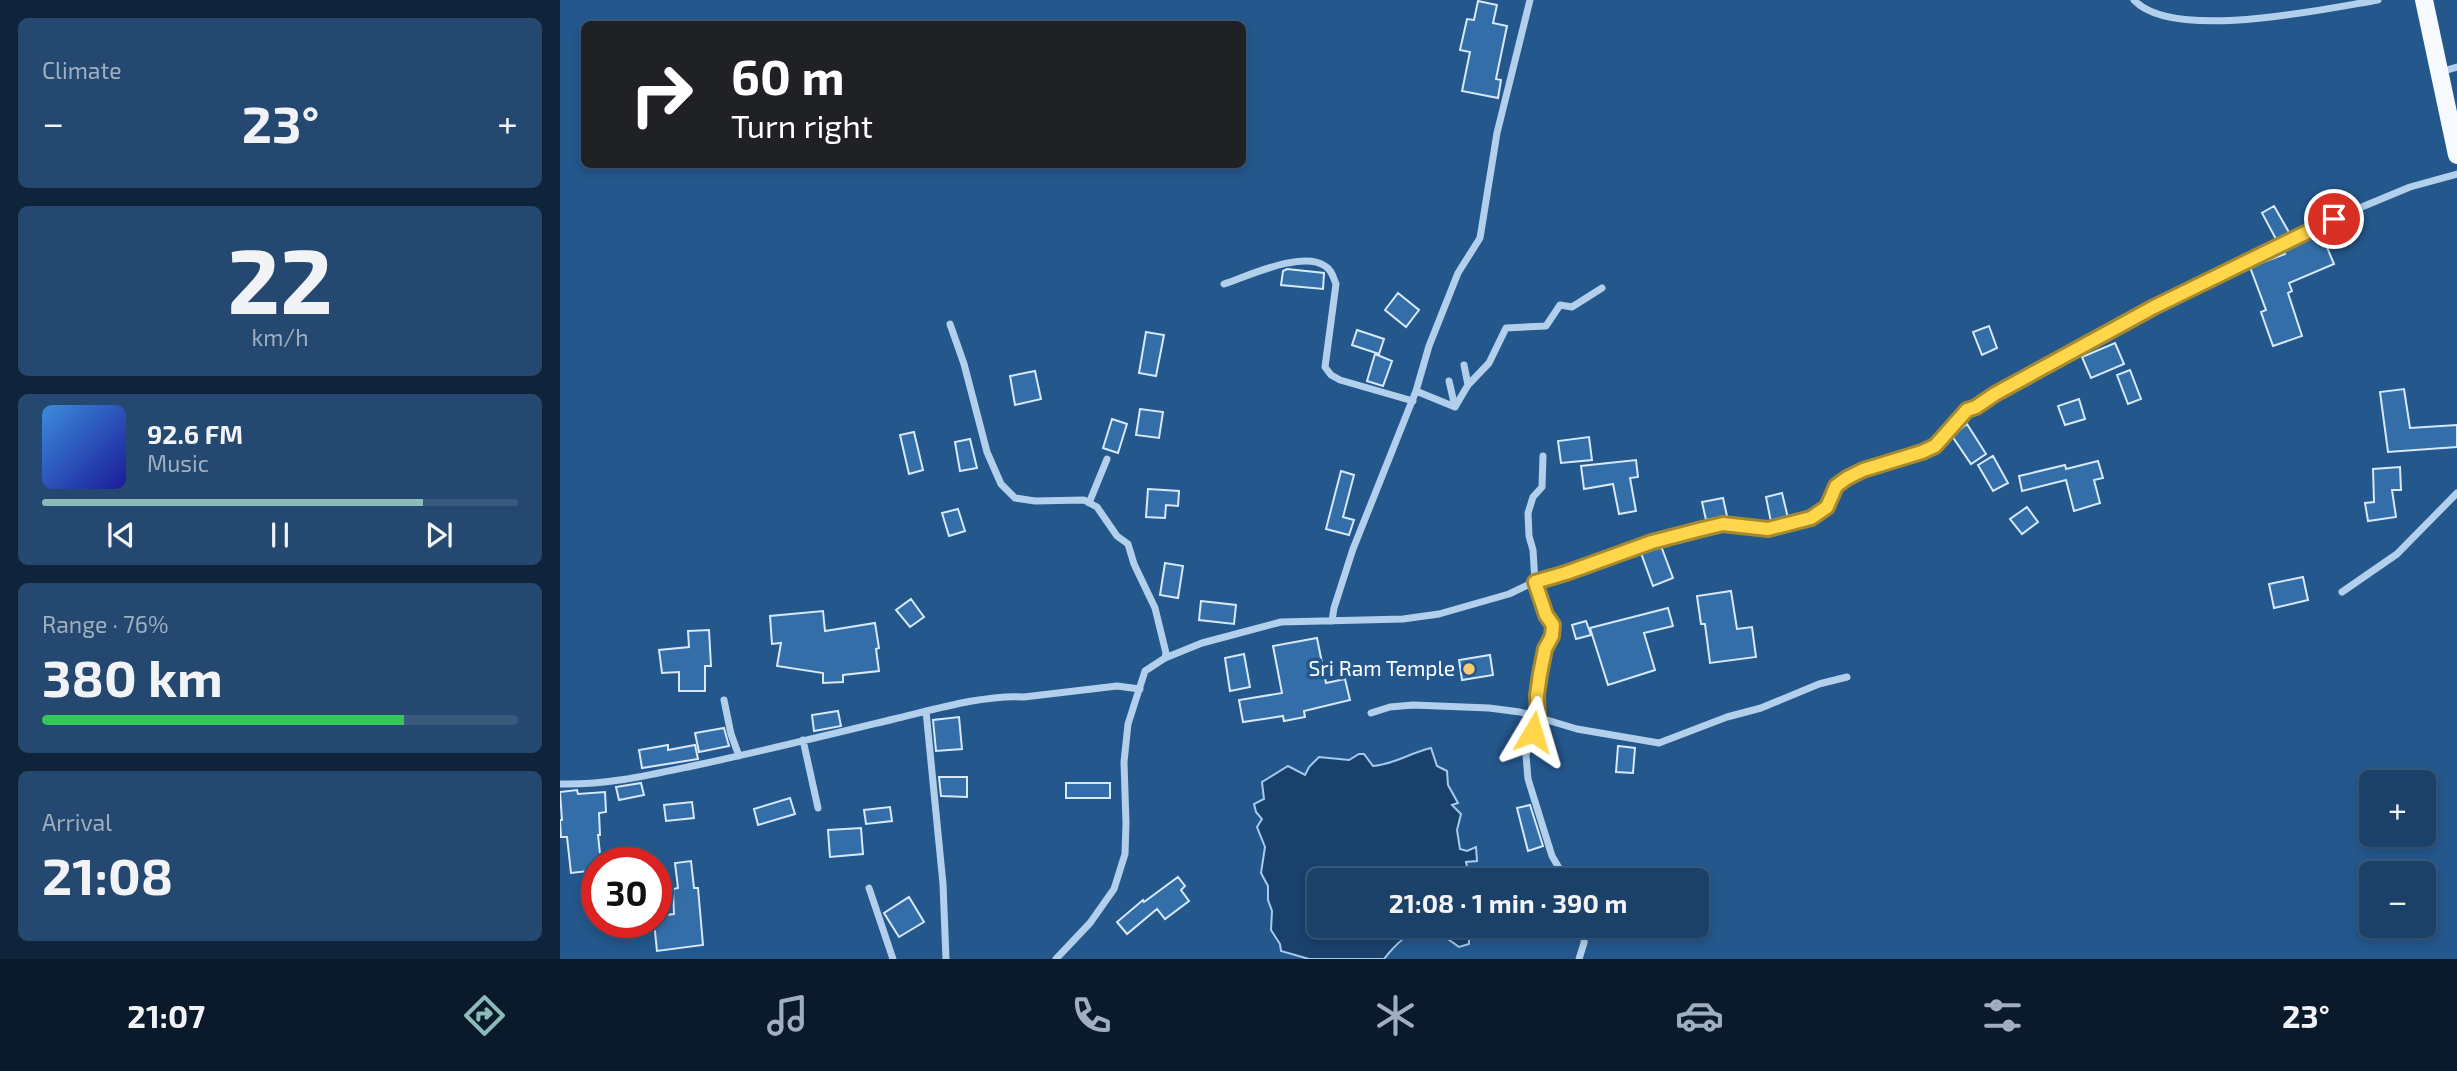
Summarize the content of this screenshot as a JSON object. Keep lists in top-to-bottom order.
{
  "places": ["Sri Ram Temple"],
  "page": {
    "tile": [
      "Climate",
      ["22", "km/h"],
      ["Range · 76%", "380 km"],
      ["Arrival", "21:08"]
    ],
    "turn": ["60 m", "Turn right"],
    "heat": ["−", "23°", "+"],
    "song": ["92.6 FM", "Music"],
    "map_buttons": ["+", "−"],
    "limit": "30",
    "trip": "21:08 · 1 min · 390 m",
    "tabs": ["21:07", "23°"]
  }
}
